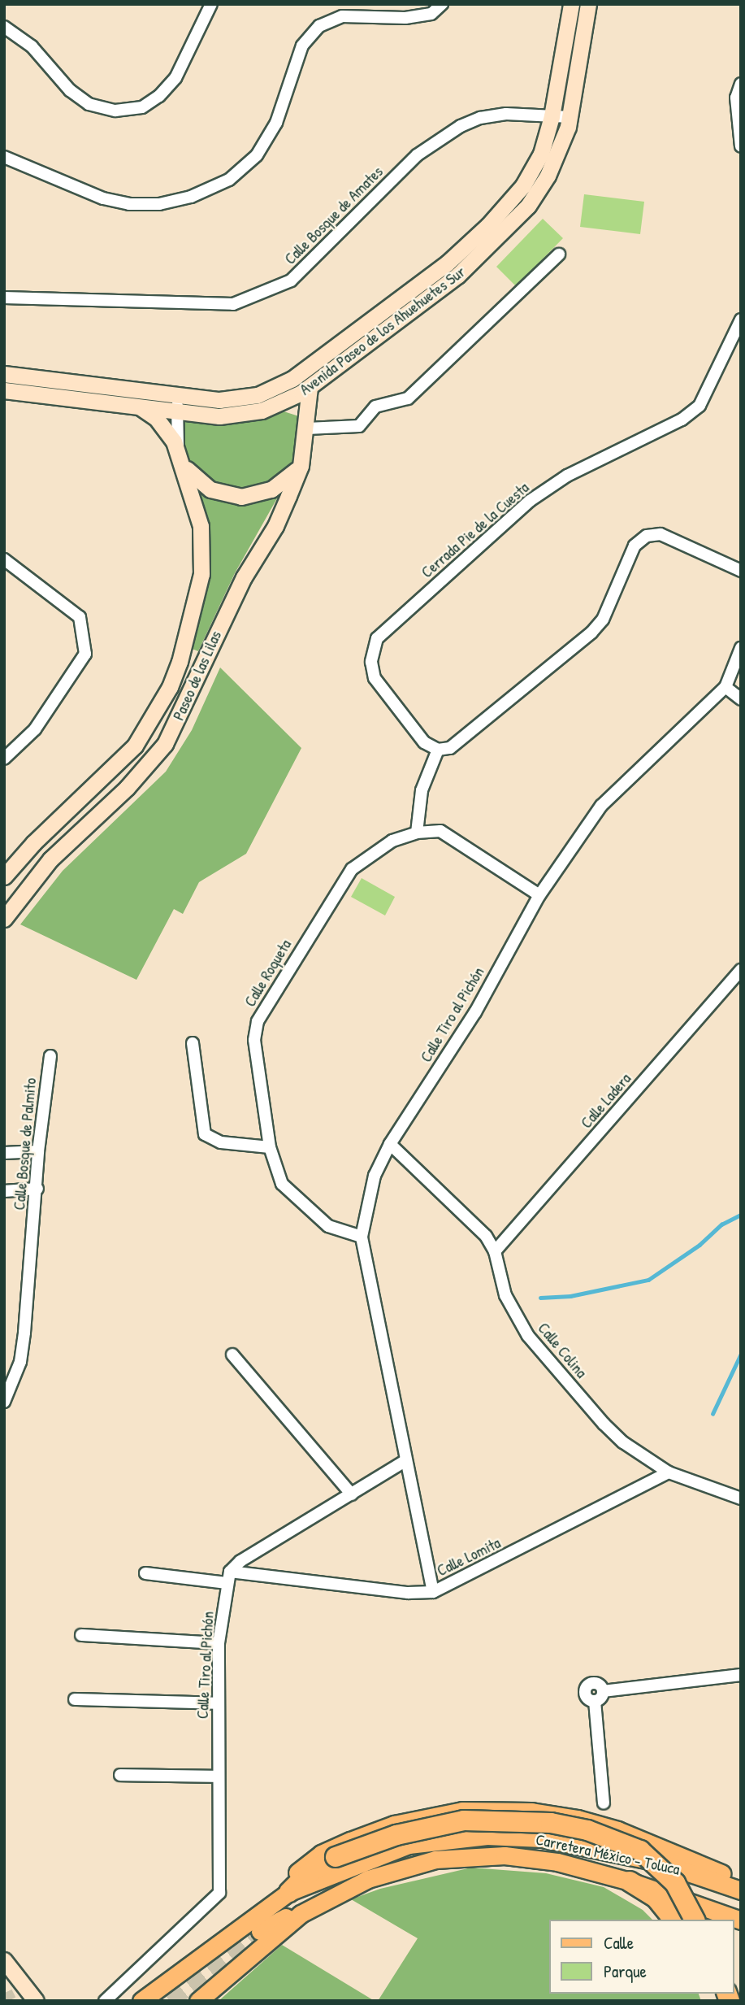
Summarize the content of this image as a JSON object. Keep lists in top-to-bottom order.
{
  "streets": {
    "main road": ["Carretera México - Toluca"],
    "street": [
      "Calle Bosque de Amates",
      "Avenida Paseo de los Ahuehuetes Sur",
      "Cerrada Pie de la Cuesta",
      "Paseo de las Lilas",
      "Calle Roqueta",
      "Calle Tiro al Pichón",
      "Calle Ladera",
      "Calle Bosque de Palmito",
      "Calle Colina",
      "Calle Lomita"
    ]
  },
  "crossings": [
    ["Calle Bosque de Amates", "Avenida Paseo de los Ahuehuetes Sur"],
    ["Avenida Paseo de los Ahuehuetes Sur", "Paseo de las Lilas"],
    ["Calle Roqueta", "Calle Tiro al Pichón"],
    ["Calle Tiro al Pichón", "Calle Colina"],
    ["Calle Tiro al Pichón", "Calle Lomita"],
    ["Calle Ladera", "Calle Colina"],
    ["Calle Colina", "Calle Lomita"]
  ],
  "legend": ["Calle", "Parque"]
}
